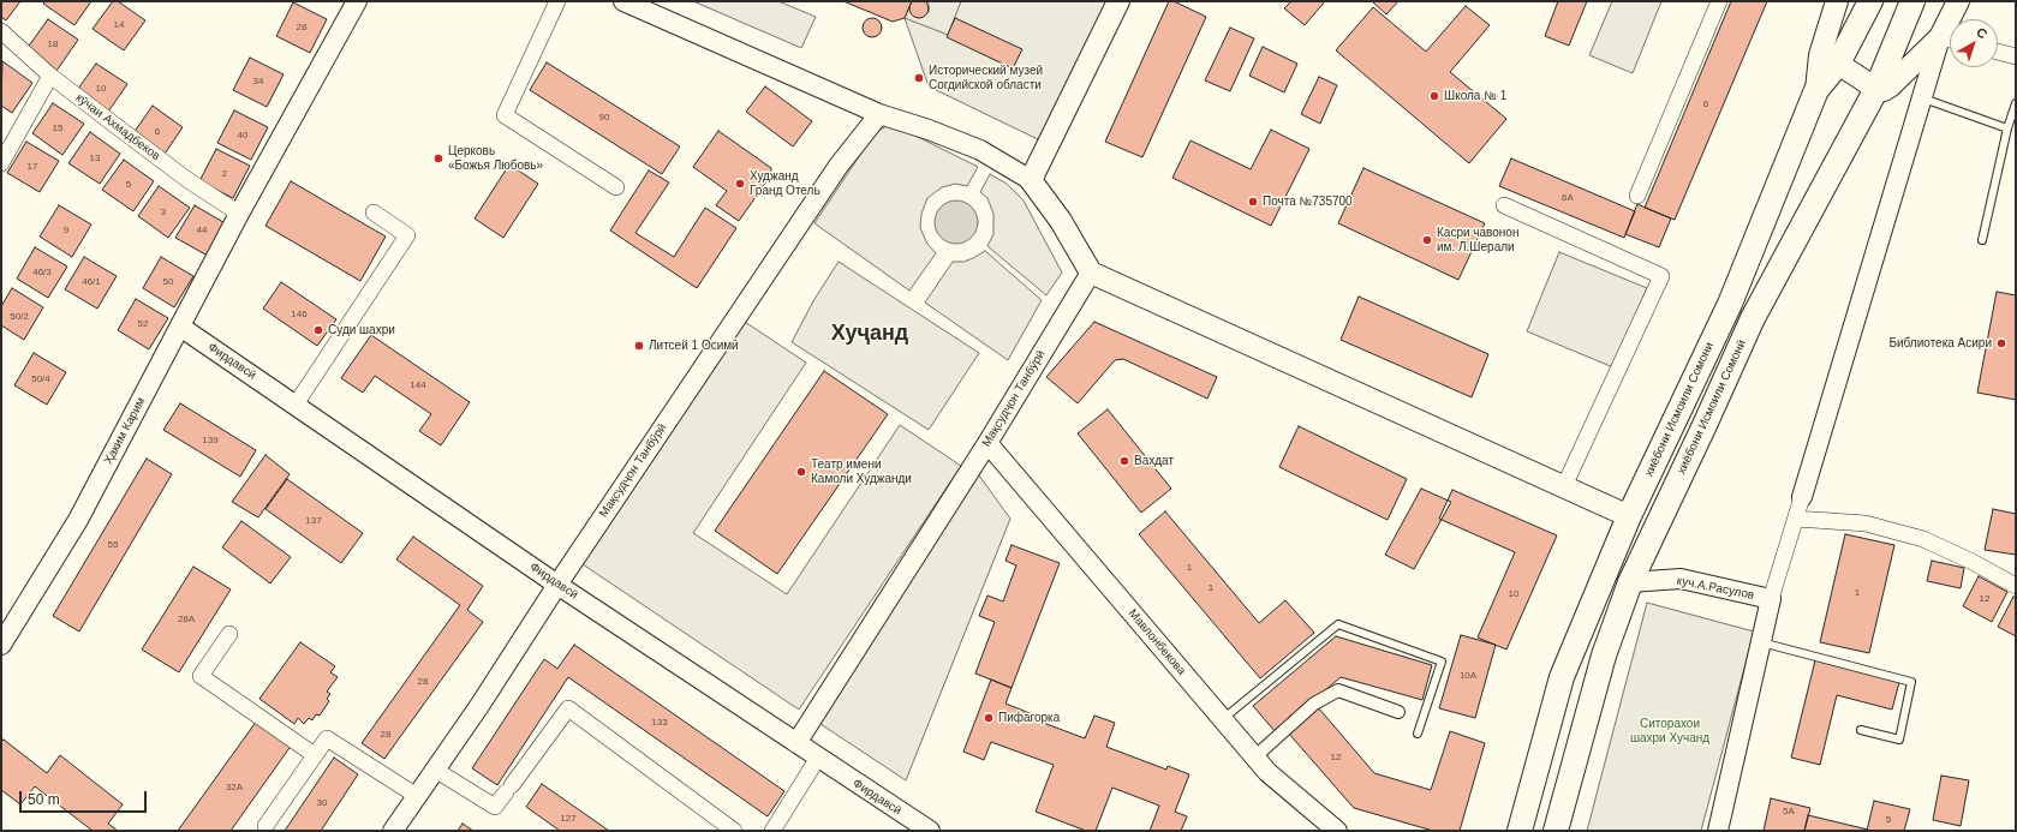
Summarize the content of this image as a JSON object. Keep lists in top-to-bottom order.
{
  "streets": {
    "main road": ["хиёбони Исмоили Сомонӣ", "хиёбони Исмоили Сомони"],
    "street": [
      "кӯчаи Ахмадбеков",
      "Фирдавсӣ",
      "Мақсудҷон Танбӯрӣ",
      "Ҳаким Карим",
      "куч.А.Расулов",
      "Мавлонбекова"
    ]
  },
  "crossings": [
    ["кӯчаи Ахмадбеков", "Ҳаким Карим"],
    ["Фирдавсӣ", "Мақсудҷон Танбӯрӣ"],
    ["Фирдавсӣ", "Ҳаким Карим"],
    ["Мақсудҷон Танбӯрӣ", "Мавлонбекова"],
    ["хиёбони Исмоили Сомонӣ", "куч.А.Расулов"]
  ],
  "districts": ["Хуҷанд"],
  "parks": ["Ситорахои шахри Хучанд"],
  "places": [
    "Исторический музей Согдийской области",
    "Школа № 1",
    "Церковь «Божья Любовь»",
    "Худжанд Гранд Отель",
    "Почта №735700",
    "Касри чавонон им. Л.Шерали",
    "Суди шахри",
    "Библиотека Асири",
    "Литсей 1 Осимӣ",
    "Вахдат",
    "Театр имени Камоли Худжанди",
    "Пифагорка"
  ],
  "house_numbers": [
    "14",
    "28",
    "18",
    "34",
    "10",
    "6",
    "90",
    "15",
    "6",
    "40",
    "13",
    "17",
    "2",
    "5",
    "6А",
    "3",
    "9",
    "44",
    "46/3",
    "46/1",
    "50",
    "146",
    "50/2",
    "52",
    "50/4",
    "144",
    "139",
    "137",
    "55",
    "1",
    "1",
    "1",
    "10",
    "12",
    "28А",
    "10А",
    "28",
    "133",
    "28",
    "12",
    "32А",
    "30",
    "5А",
    "127",
    "5"
  ],
  "scale_bar": "50 m",
  "north": "top right"
}
